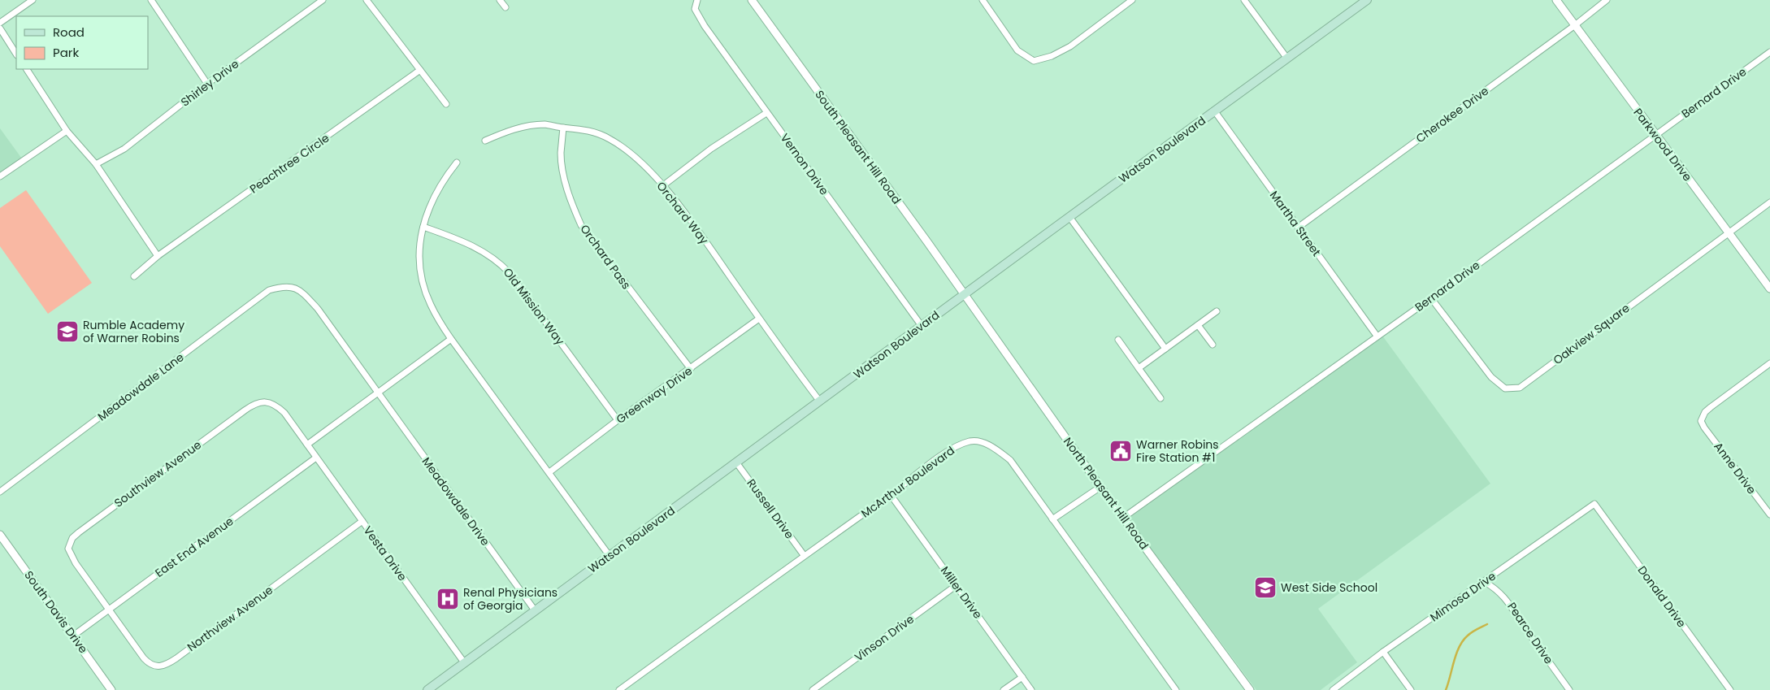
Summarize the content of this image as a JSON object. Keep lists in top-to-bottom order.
{
  "streets": {
    "main road": ["Watson Boulevard"],
    "street": [
      "Shirley Drive",
      "Bernard Drive",
      "Cherokee Drive",
      "Parkwood Drive",
      "South Pleasant Hill Road",
      "Peachtree Circle",
      "Vernon Drive",
      "Orchard Way",
      "Martha Street",
      "Orchard Pass",
      "Old Mission Way",
      "Oakview Square",
      "Meadowdale Lane",
      "Greenway Drive",
      "Anne Drive",
      "Southview Avenue",
      "McArthur Boulevard",
      "North Pleasant Hill Road",
      "Meadowdale Drive",
      "Russell Drive",
      "East End Avenue",
      "Vesta Drive",
      "Miller Drive",
      "Mimosa Drive",
      "Donald Drive",
      "South Davis Drive",
      "Northview Avenue",
      "Pearce Drive",
      "Vinson Drive"
    ]
  },
  "crossings": [
    ["Bernard Drive", "Parkwood Drive"],
    ["Bernard Drive", "Martha Street"],
    ["Bernard Drive", "Oakview Square"],
    ["Bernard Drive", "North Pleasant Hill Road"],
    ["Cherokee Drive", "Parkwood Drive"],
    ["Cherokee Drive", "Martha Street"],
    ["Parkwood Drive", "Oakview Square"],
    ["South Pleasant Hill Road", "Watson Boulevard"],
    ["South Pleasant Hill Road", "North Pleasant Hill Road"],
    ["Watson Boulevard", "Vernon Drive"],
    ["Watson Boulevard", "Orchard Way"],
    ["Watson Boulevard", "Martha Street"],
    ["Watson Boulevard", "North Pleasant Hill Road"],
    ["Watson Boulevard", "Meadowdale Drive"],
    ["Watson Boulevard", "Russell Drive"],
    ["Watson Boulevard", "Vesta Drive"],
    ["Orchard Way", "Orchard Pass"],
    ["Orchard Way", "Greenway Drive"],
    ["Orchard Pass", "Greenway Drive"],
    ["Old Mission Way", "Greenway Drive"],
    ["Meadowdale Lane", "Meadowdale Drive"],
    ["Southview Avenue", "East End Avenue"],
    ["Southview Avenue", "Vesta Drive"],
    ["Southview Avenue", "Northview Avenue"],
    ["McArthur Boulevard", "Russell Drive"],
    ["McArthur Boulevard", "Miller Drive"],
    ["East End Avenue", "Vesta Drive"],
    ["East End Avenue", "South Davis Drive"],
    ["East End Avenue", "Northview Avenue"],
    ["Vesta Drive", "Northview Avenue"],
    ["Miller Drive", "Vinson Drive"],
    ["Mimosa Drive", "Donald Drive"],
    ["Mimosa Drive", "Pearce Drive"]
  ],
  "places": {
    "school or university": ["Rumble Academy of Warner Robins", "West Side School"],
    "public building": ["Warner Robins Fire Station #1"],
    "hospital": ["Renal Physicians of Georgia"]
  },
  "legend": ["Road", "Park"]
}
